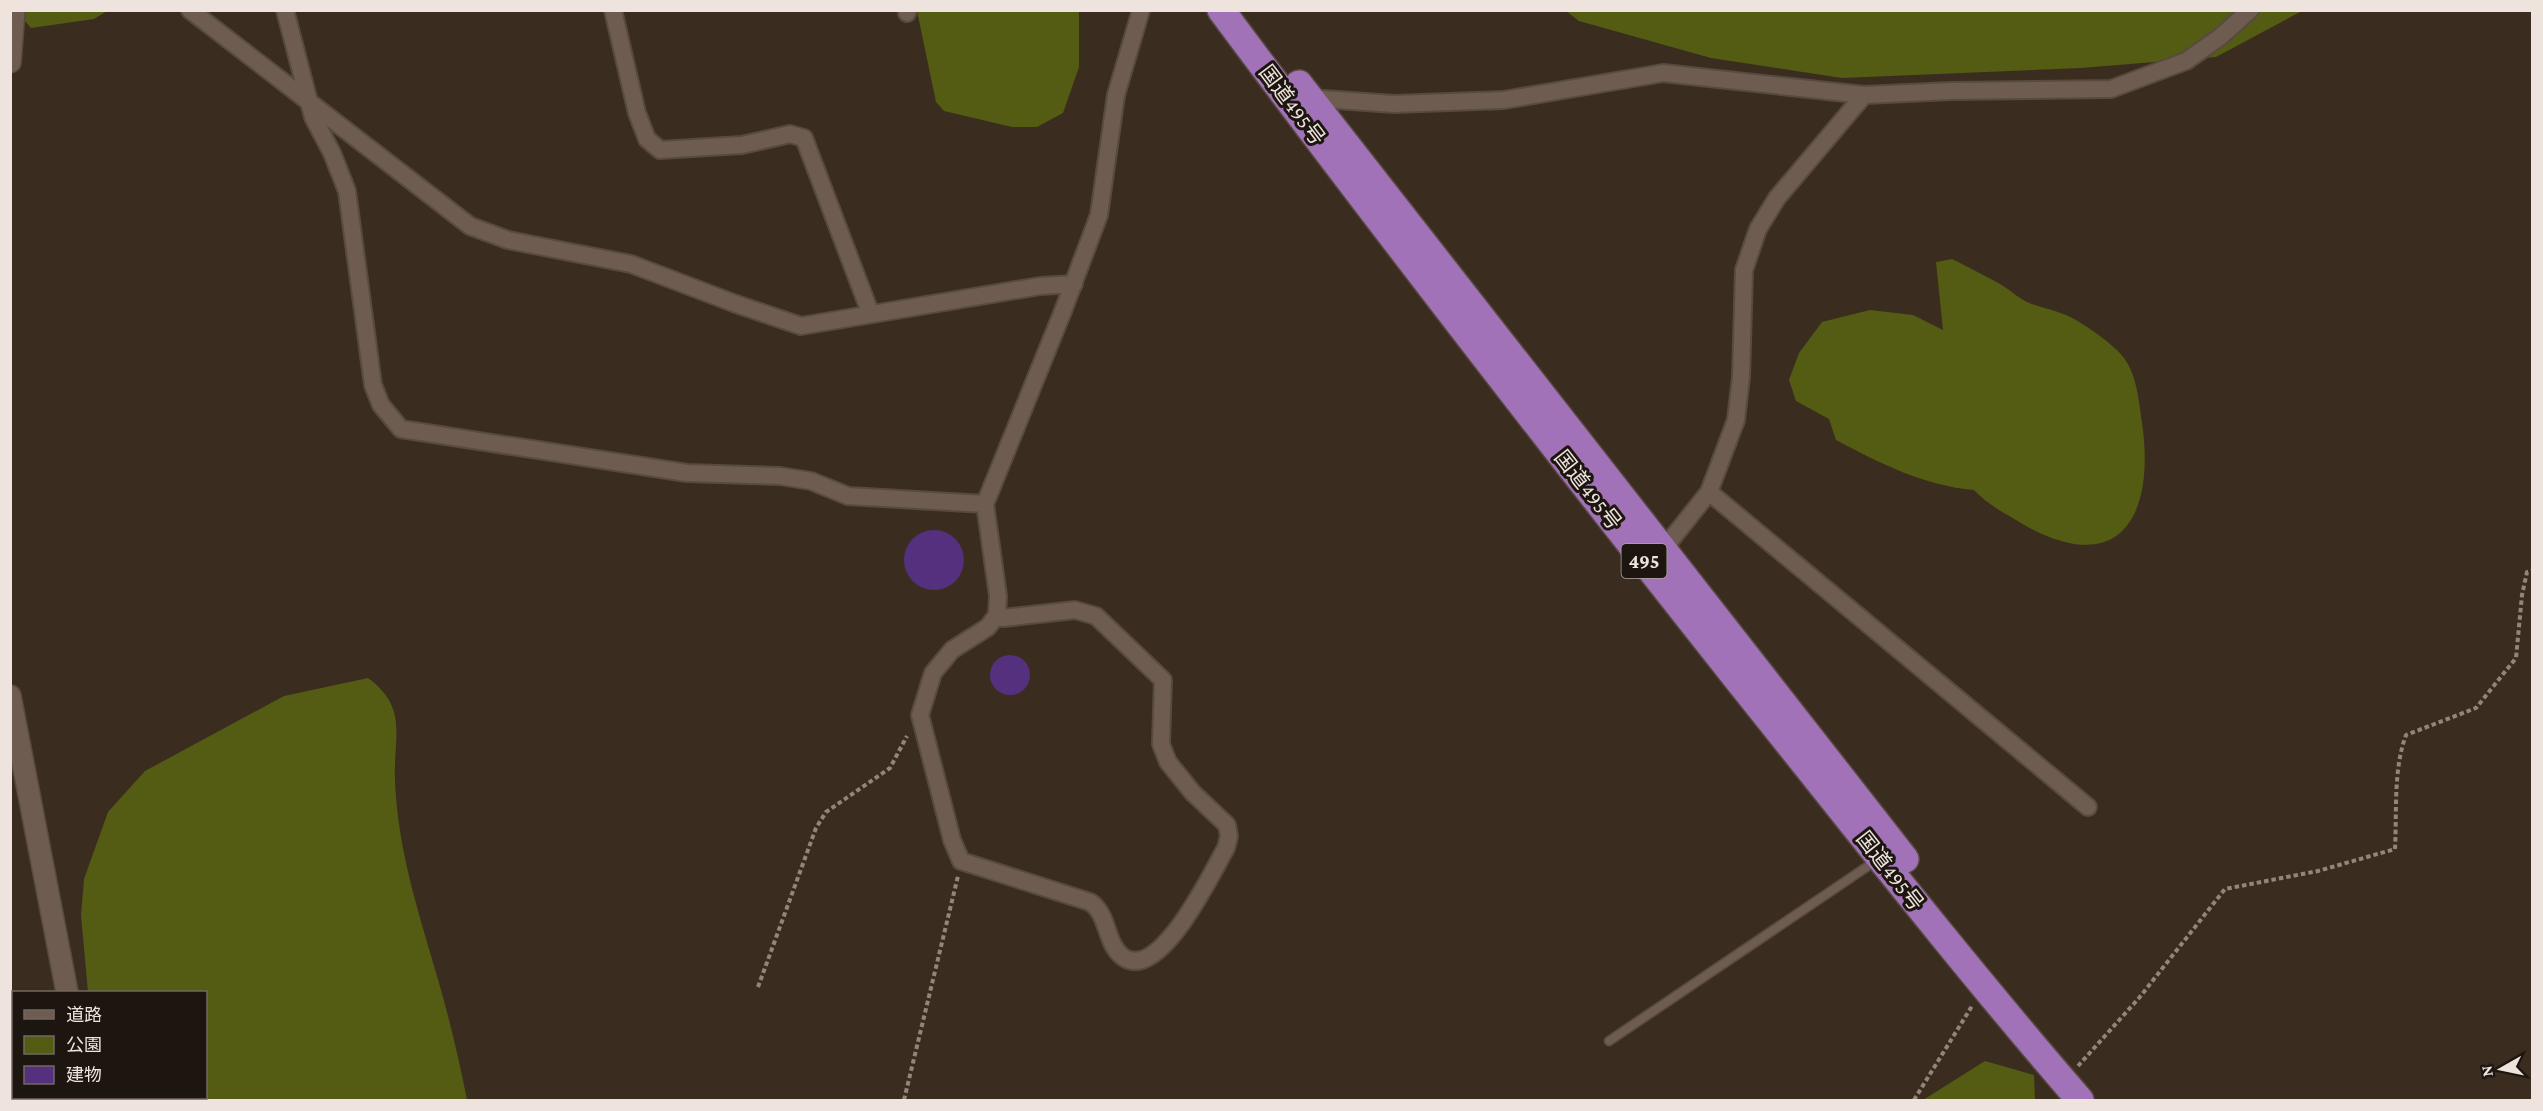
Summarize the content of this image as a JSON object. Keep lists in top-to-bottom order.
{
  "streets": {
    "highway": ["国道495号", "495"]
  },
  "legend": ["道路", "公園", "建物"],
  "north": "left"
}
